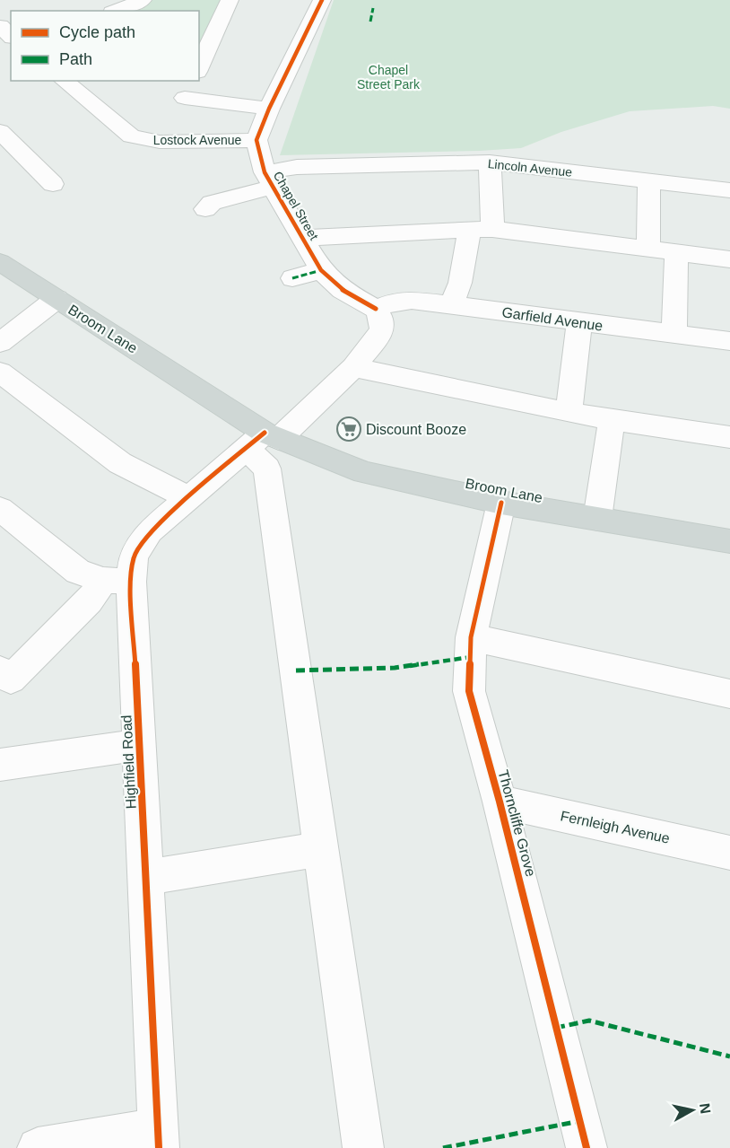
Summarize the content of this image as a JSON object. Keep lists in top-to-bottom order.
{
  "streets": {
    "main road": ["Broom Lane"],
    "street": [
      "Lostock Avenue",
      "Lincoln Avenue",
      "Chapel Street",
      "Garfield Avenue",
      "Highfield Road",
      "Thorncliffe Grove",
      "Fernleigh Avenue"
    ]
  },
  "crossings": [
    ["Lostock Avenue", "Chapel Street"],
    ["Lincoln Avenue", "Chapel Street"],
    ["Chapel Street", "Garfield Avenue"],
    ["Broom Lane", "Highfield Road"],
    ["Broom Lane", "Thorncliffe Grove"],
    ["Thorncliffe Grove", "Fernleigh Avenue"]
  ],
  "parks": ["Chapel Street Park"],
  "places": {
    "supermarket": ["Discount Booze"]
  },
  "legend": ["Cycle path", "Path"],
  "north": "right"
}
